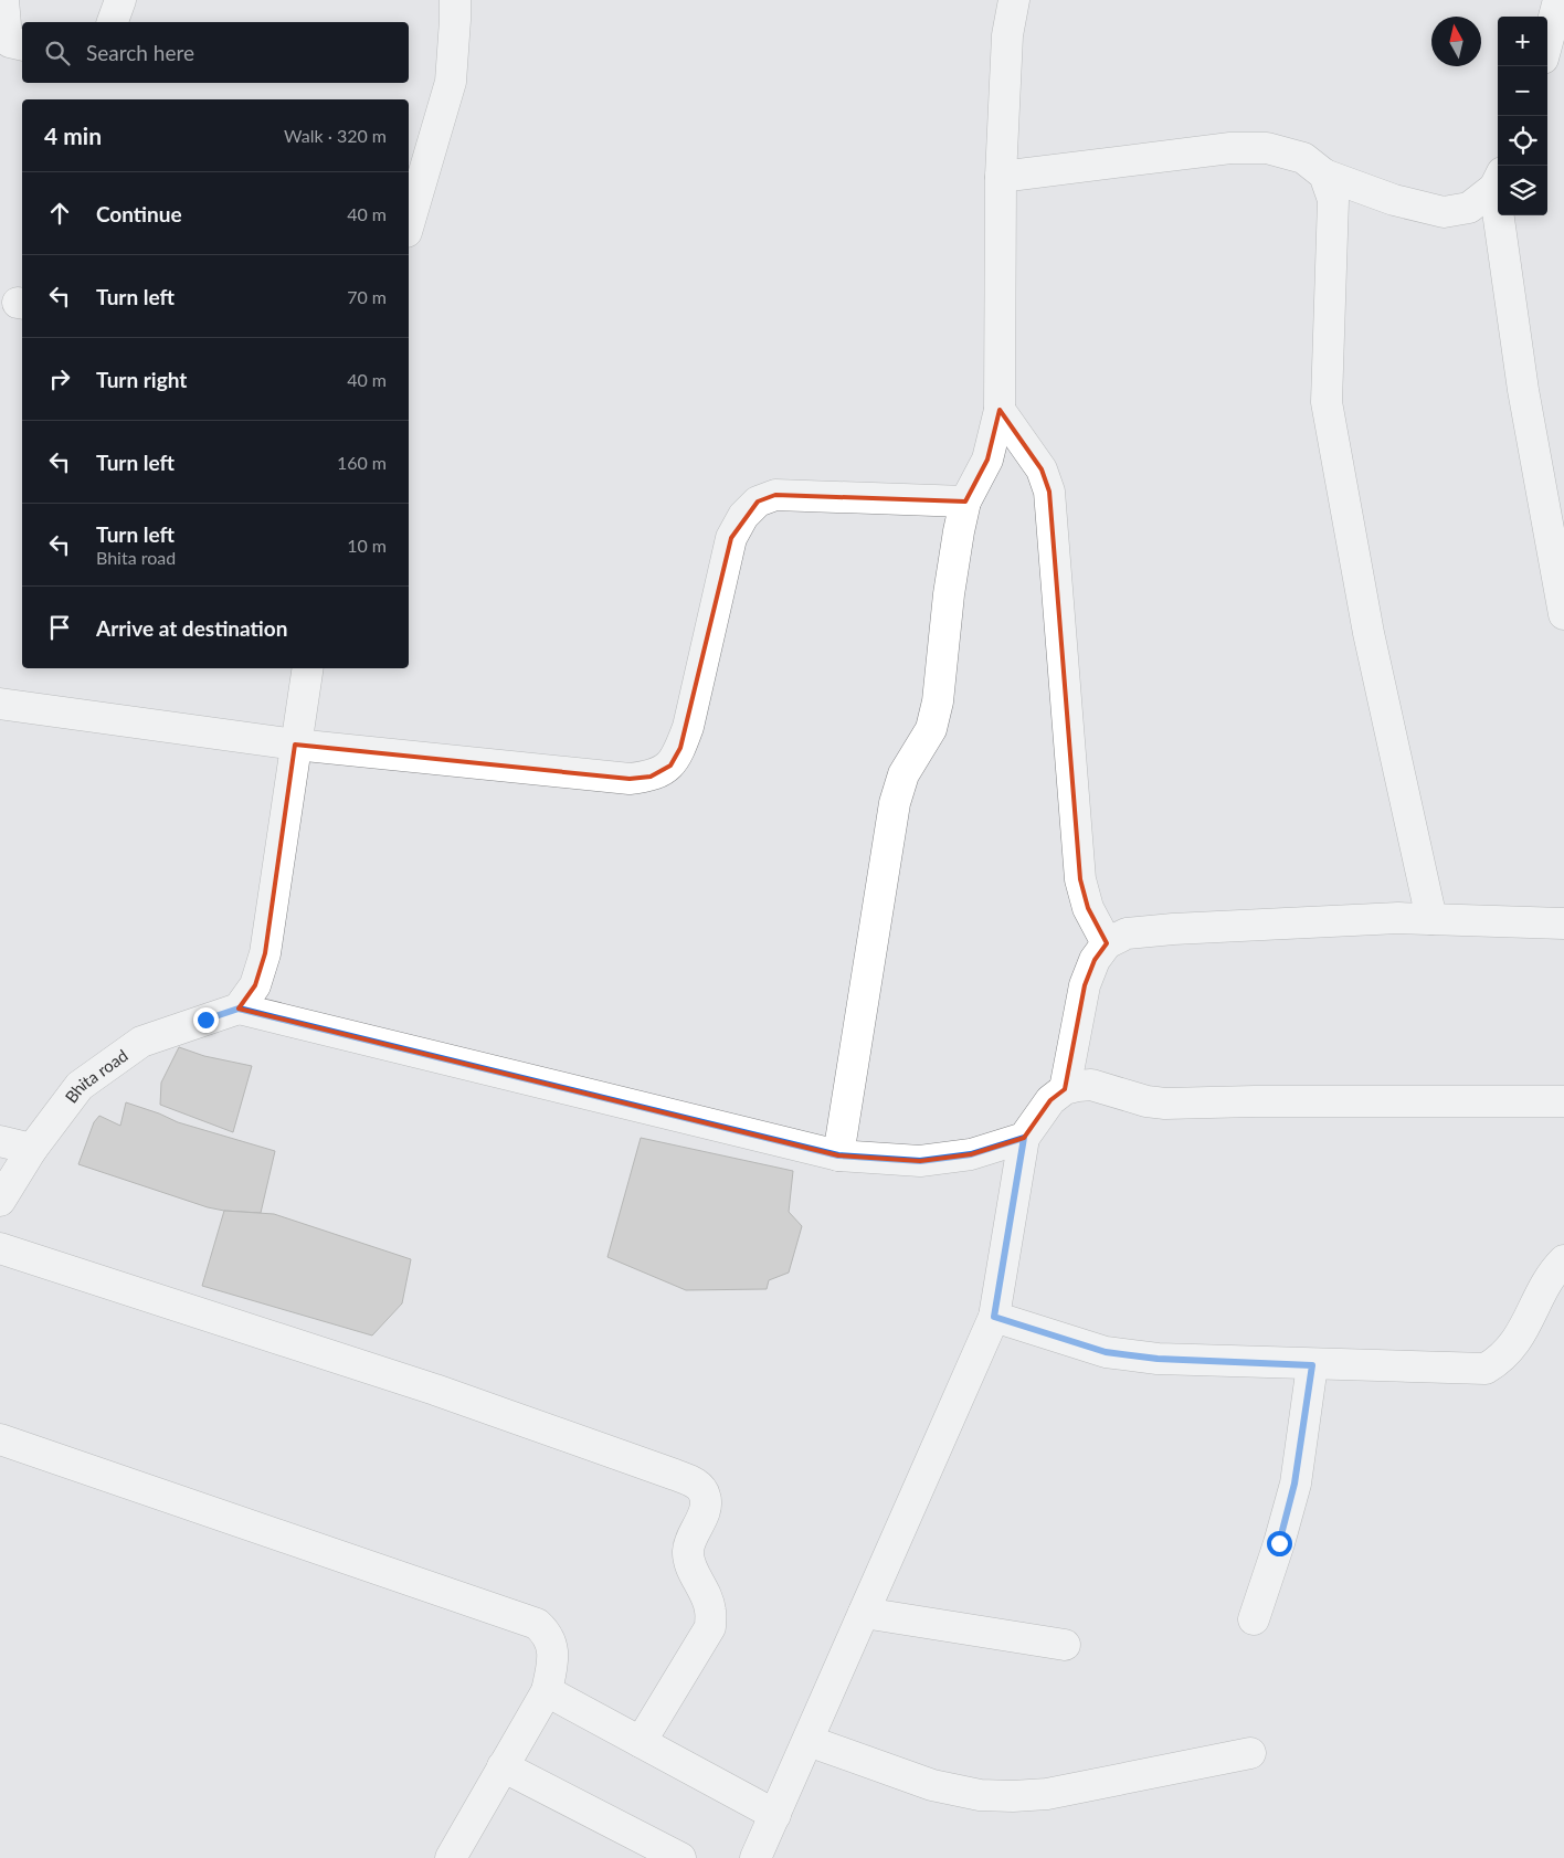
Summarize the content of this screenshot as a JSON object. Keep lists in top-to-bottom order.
{
  "streets": {
    "street": ["Bhita road"]
  },
  "north": "top",
  "page": {
    "map_buttons": ["+", "−"],
    "search": "Search here",
    "heading": ["4 min", "Walk · 320 m"],
    "list": [
      ["Continue", "40 m"],
      ["Turn left", "70 m"],
      ["Turn right", "40 m"],
      ["Turn left", "160 m"],
      ["Turn left", "Bhita road", "10 m"],
      "Arrive at destination"
    ]
  }
}
